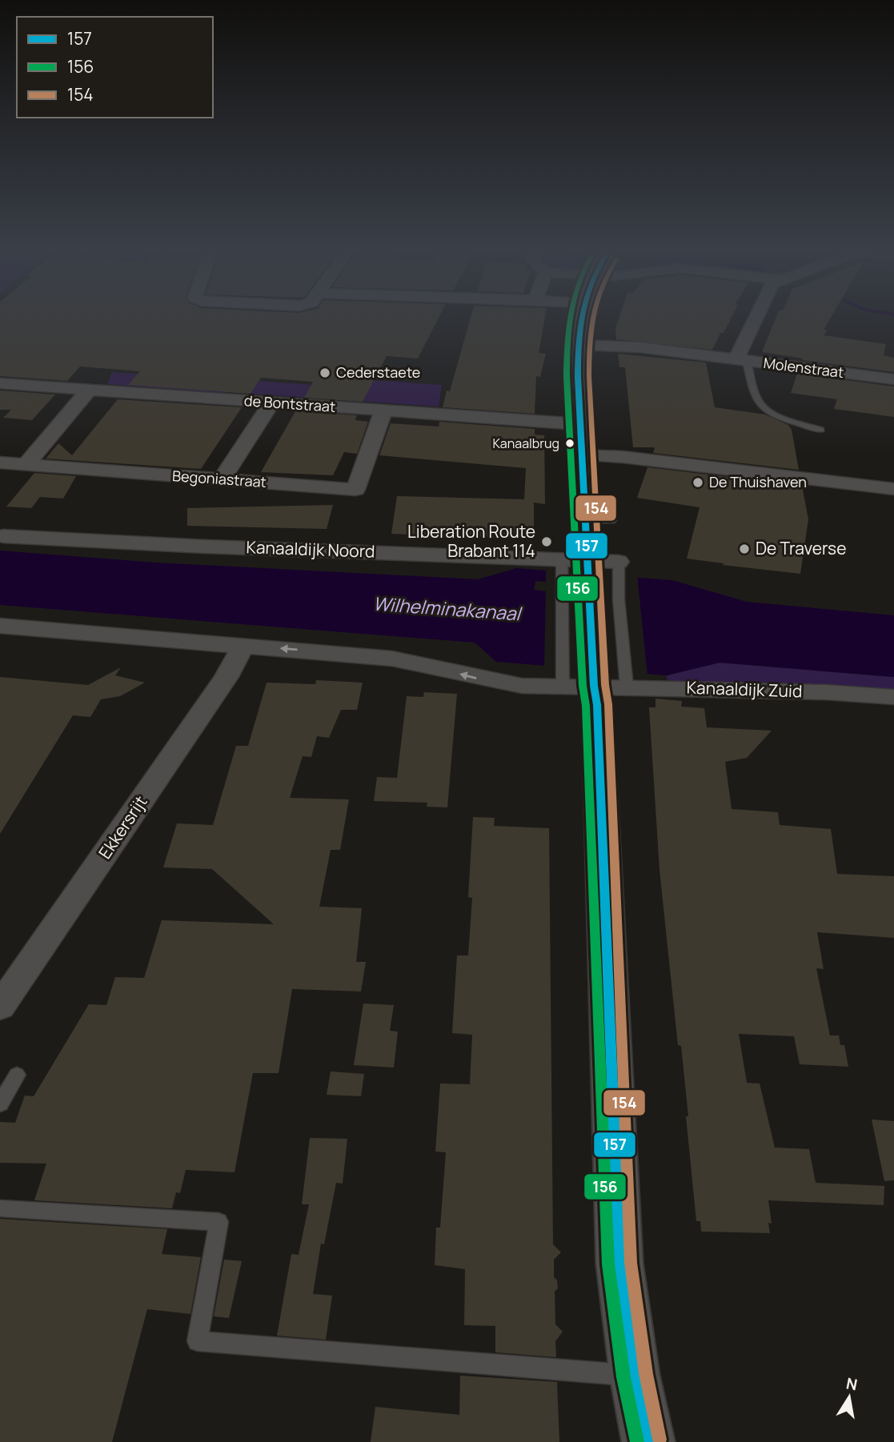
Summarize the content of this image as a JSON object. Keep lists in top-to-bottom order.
{
  "streets": {
    "street": [
      "Molenstraat",
      "de Bontstraat",
      "Begoniastraat",
      "Kanaaldijk Noord",
      "Kanaaldijk Zuid",
      "Ekkersrijt"
    ]
  },
  "crossings": [
    ["de Bontstraat", "Begoniastraat"]
  ],
  "water": ["Wilhelminakanaal"],
  "places": [
    "Cederstaete",
    "Kanaalbrug",
    "De Thuishaven",
    "Liberation Route Brabant 114",
    "De Traverse"
  ],
  "lines": ["transit line 157", "transit line 156", "transit line 154"],
  "legend": ["157", "156", "154"],
  "north": "top"
}
